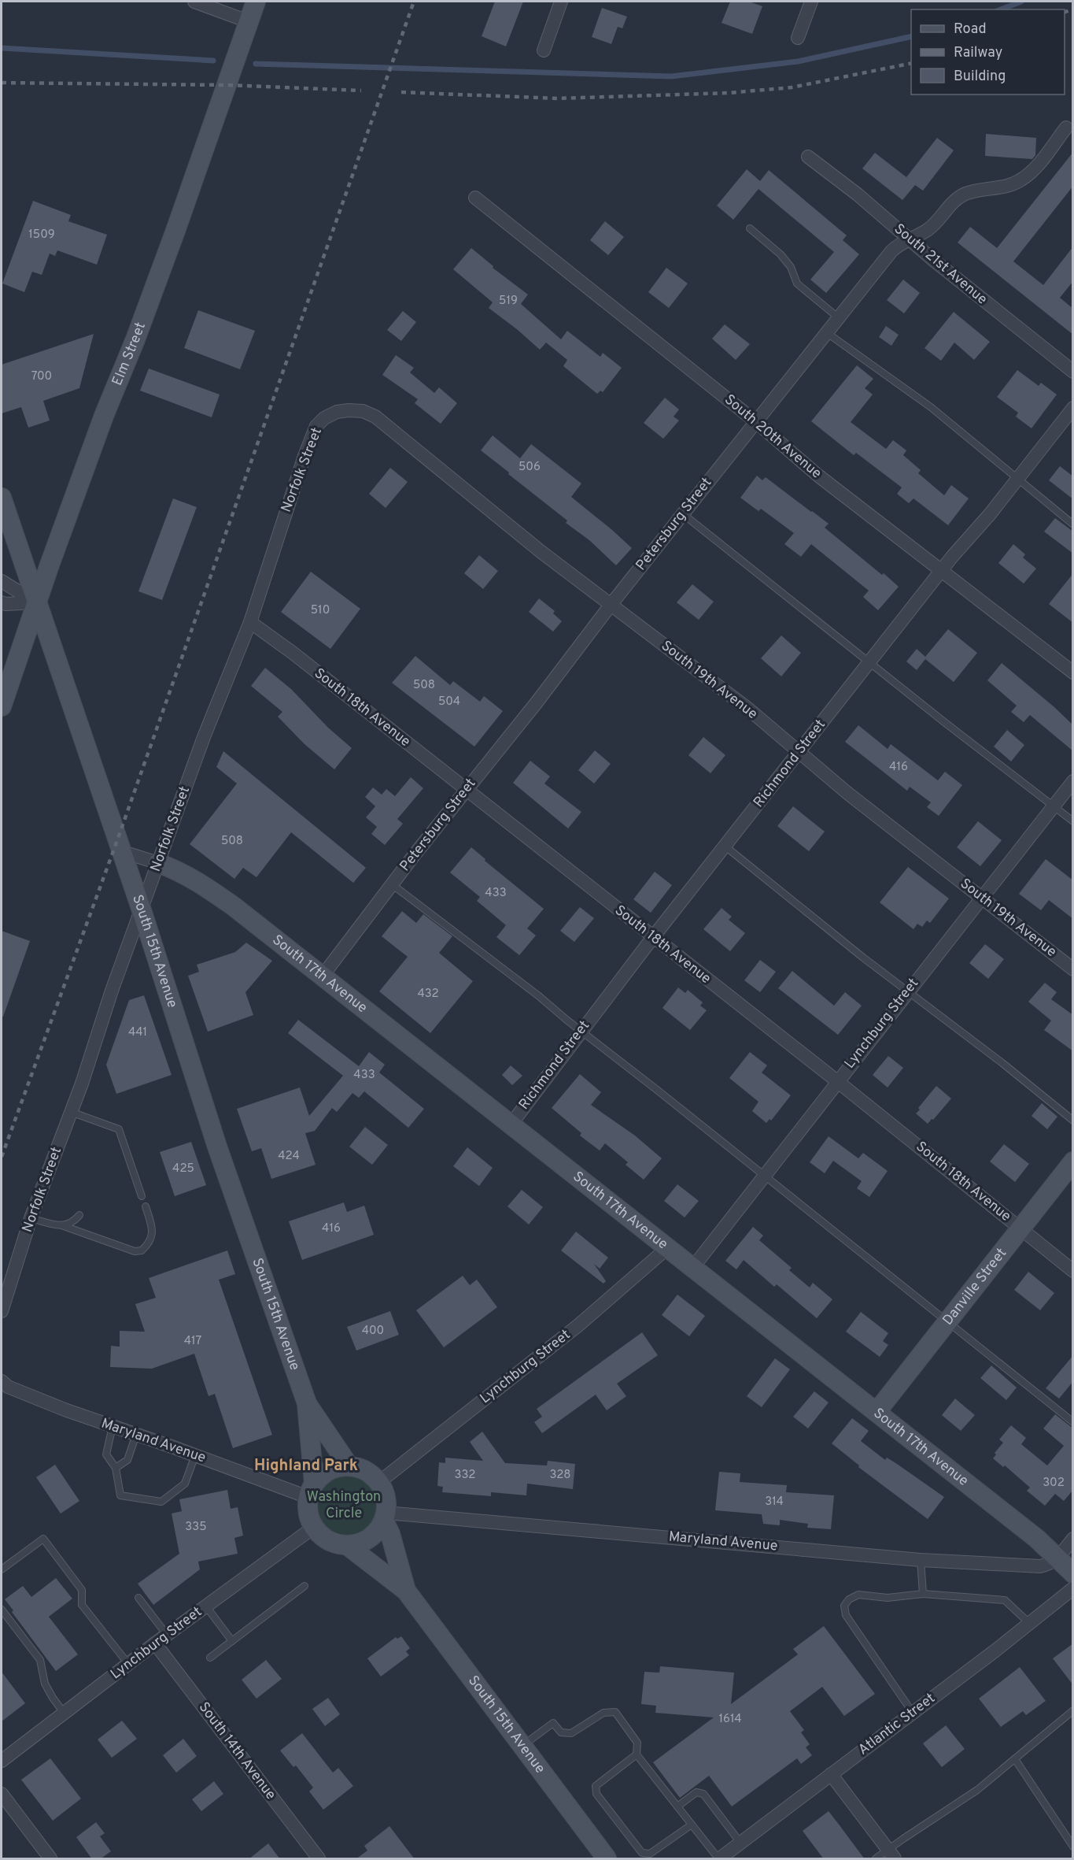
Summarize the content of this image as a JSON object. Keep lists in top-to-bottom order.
{
  "streets": {
    "street": [
      "South 21st Avenue",
      "Elm Street",
      "South 20th Avenue",
      "Norfolk Street",
      "Petersburg Street",
      "South 19th Avenue",
      "South 18th Avenue",
      "Richmond Street",
      "South 15th Avenue",
      "South 17th Avenue",
      "Lynchburg Street",
      "Danville Street",
      "Maryland Avenue",
      "Atlantic Street",
      "South 14th Avenue"
    ]
  },
  "crossings": [
    ["South 21st Avenue", "Petersburg Street"],
    ["Elm Street", "South 15th Avenue"],
    ["South 20th Avenue", "Petersburg Street"],
    ["South 20th Avenue", "Richmond Street"],
    ["Norfolk Street", "South 19th Avenue"],
    ["Norfolk Street", "South 18th Avenue"],
    ["Norfolk Street", "South 15th Avenue"],
    ["Norfolk Street", "South 17th Avenue"],
    ["Petersburg Street", "South 19th Avenue"],
    ["Petersburg Street", "South 18th Avenue"],
    ["Petersburg Street", "South 17th Avenue"],
    ["South 19th Avenue", "Richmond Street"],
    ["South 19th Avenue", "Lynchburg Street"],
    ["South 18th Avenue", "Richmond Street"],
    ["South 18th Avenue", "Lynchburg Street"],
    ["South 18th Avenue", "Danville Street"],
    ["Richmond Street", "South 17th Avenue"],
    ["South 15th Avenue", "Lynchburg Street"],
    ["South 15th Avenue", "Maryland Avenue"],
    ["South 17th Avenue", "Lynchburg Street"],
    ["South 17th Avenue", "Danville Street"],
    ["South 17th Avenue", "Maryland Avenue"],
    ["Lynchburg Street", "Maryland Avenue"],
    ["Lynchburg Street", "South 14th Avenue"]
  ],
  "districts": ["Highland Park"],
  "parks": ["Washington Circle"],
  "house_numbers": [
    "1509",
    "519",
    "700",
    "506",
    "510",
    "508",
    "504",
    "416",
    "508",
    "433",
    "432",
    "441",
    "433",
    "424",
    "425",
    "416",
    "400",
    "417",
    "332",
    "328",
    "302",
    "314",
    "335",
    "1614"
  ],
  "legend": ["Road", "Railway", "Building"]
}
